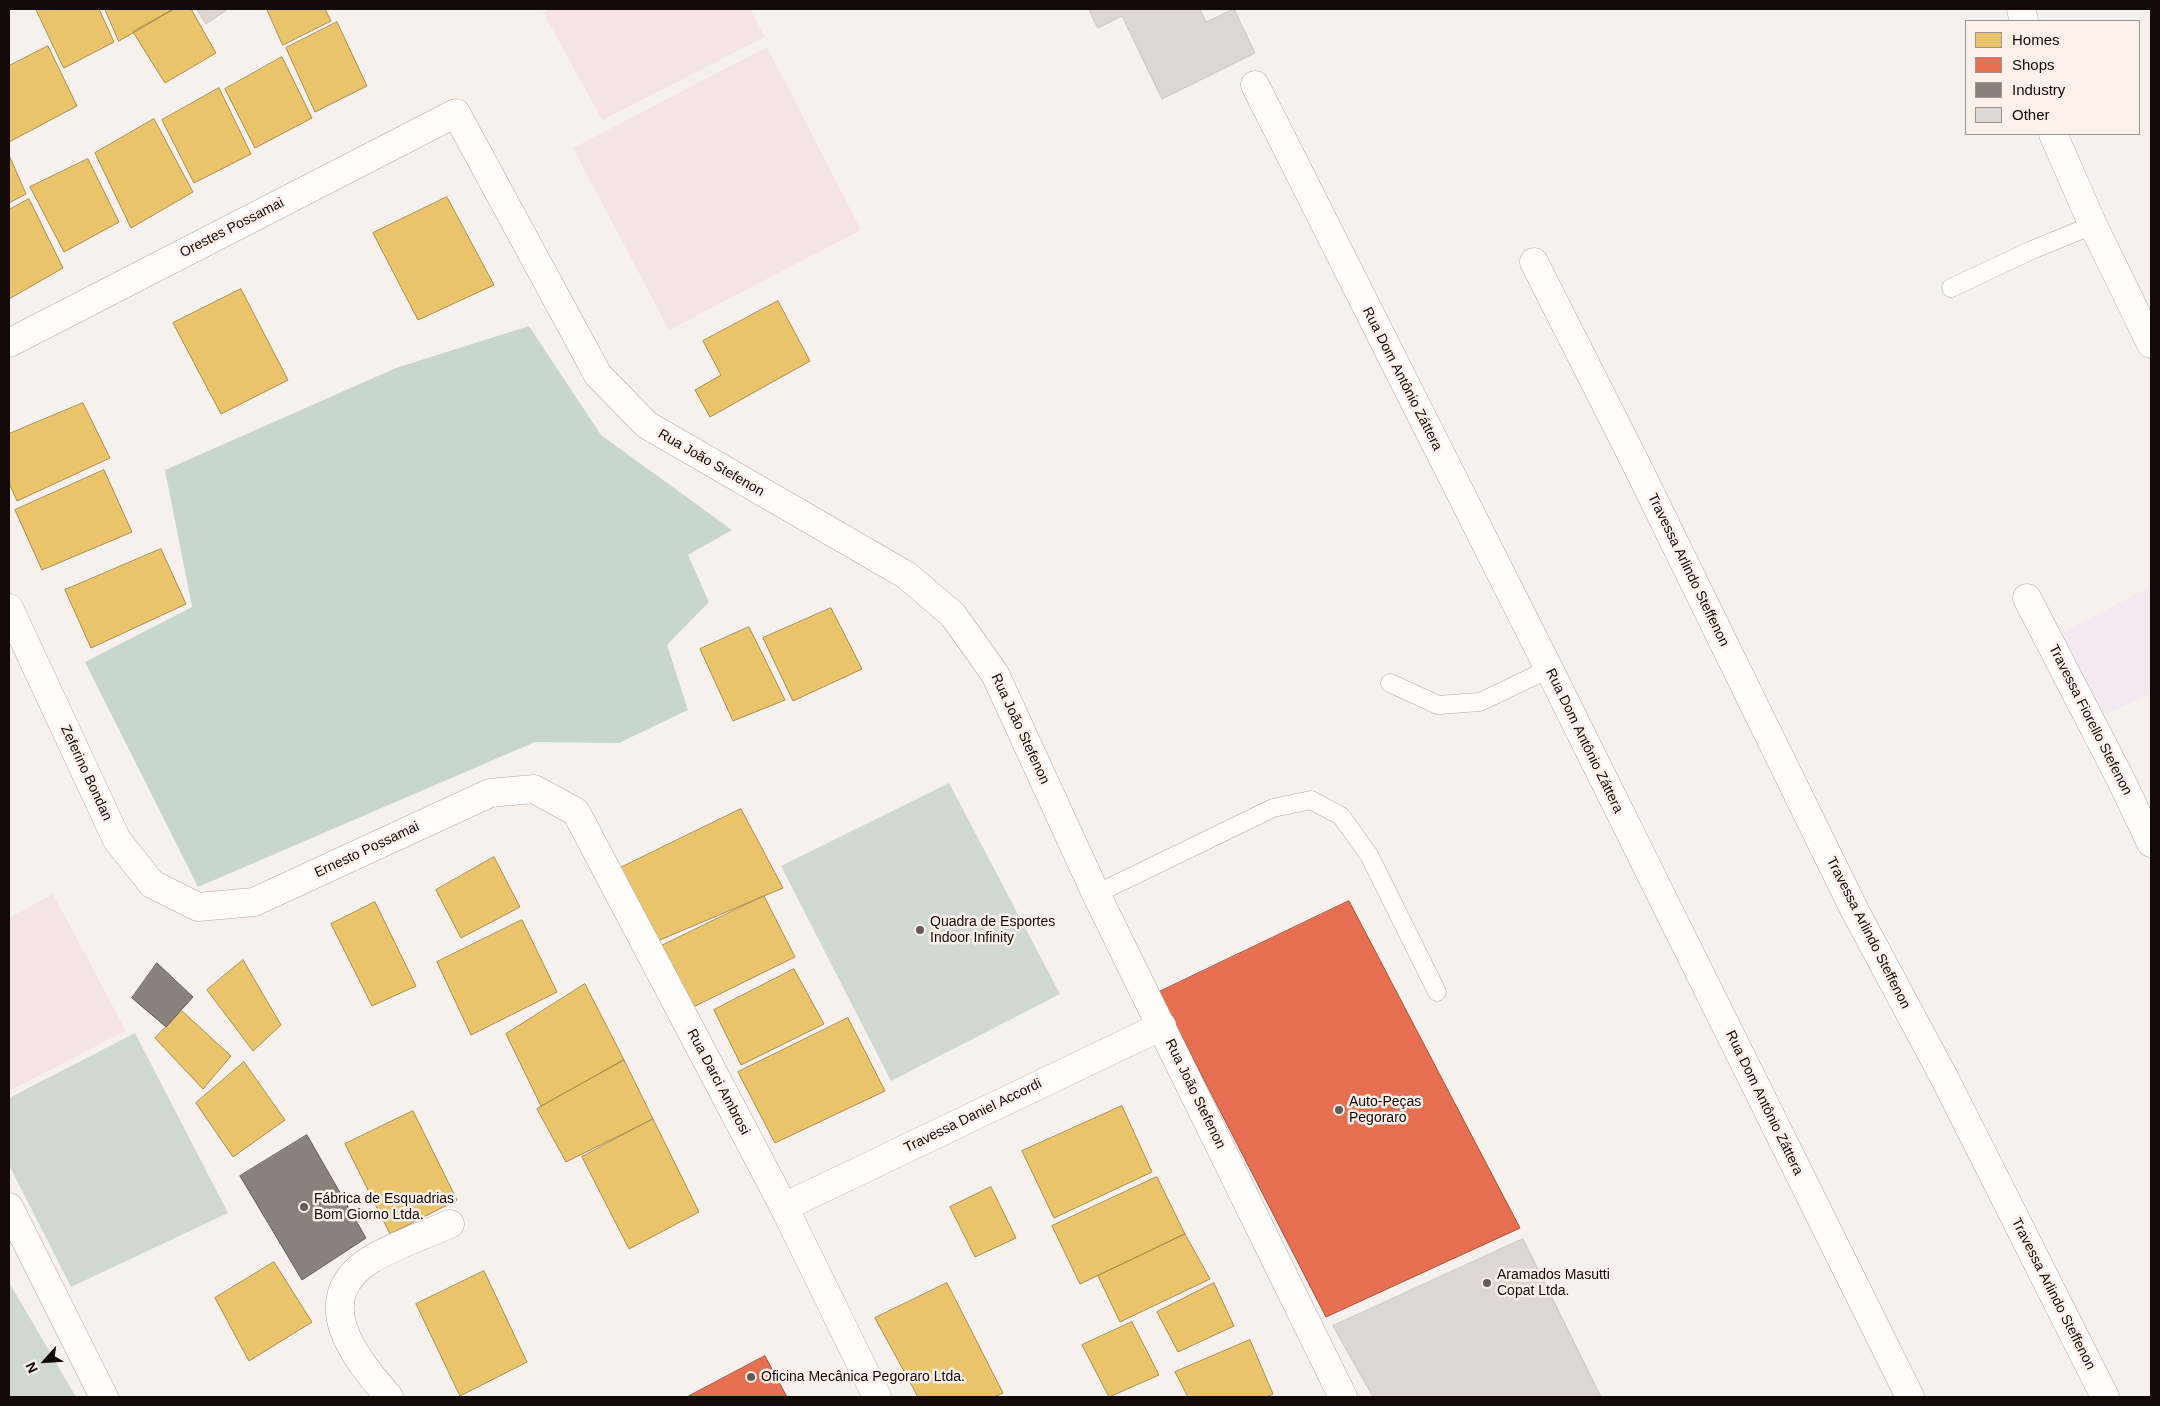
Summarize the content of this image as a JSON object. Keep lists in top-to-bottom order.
{
  "streets": {
    "street": [
      "Orestes Possamai",
      "Rua Dom Antônio Záttera",
      "Rua João Stefenon",
      "Travessa Arlindo Steffenon",
      "Travessa Fiorello Stefenon",
      "Zeferino Bondan",
      "Ernesto Possamai",
      "Rua Darci Ambrosi",
      "Travessa Daniel Accordi"
    ]
  },
  "crossings": [
    ["Orestes Possamai", "Rua João Stefenon"],
    ["Rua João Stefenon", "Travessa Daniel Accordi"],
    ["Zeferino Bondan", "Ernesto Possamai"],
    ["Ernesto Possamai", "Rua Darci Ambrosi"],
    ["Rua Darci Ambrosi", "Travessa Daniel Accordi"]
  ],
  "places": [
    "Quadra de Esportes Indoor Infinity",
    "Auto-Peças Pegoraro",
    "Fábrica de Esquadrias Bom Giorno Ltda.",
    "Aramados Masutti Copat Ltda.",
    "Oficina Mecânica Pegoraro Ltda."
  ],
  "legend": [
    "Homes",
    "Shops",
    "Industry",
    "Other"
  ],
  "north": "bottom left"
}
